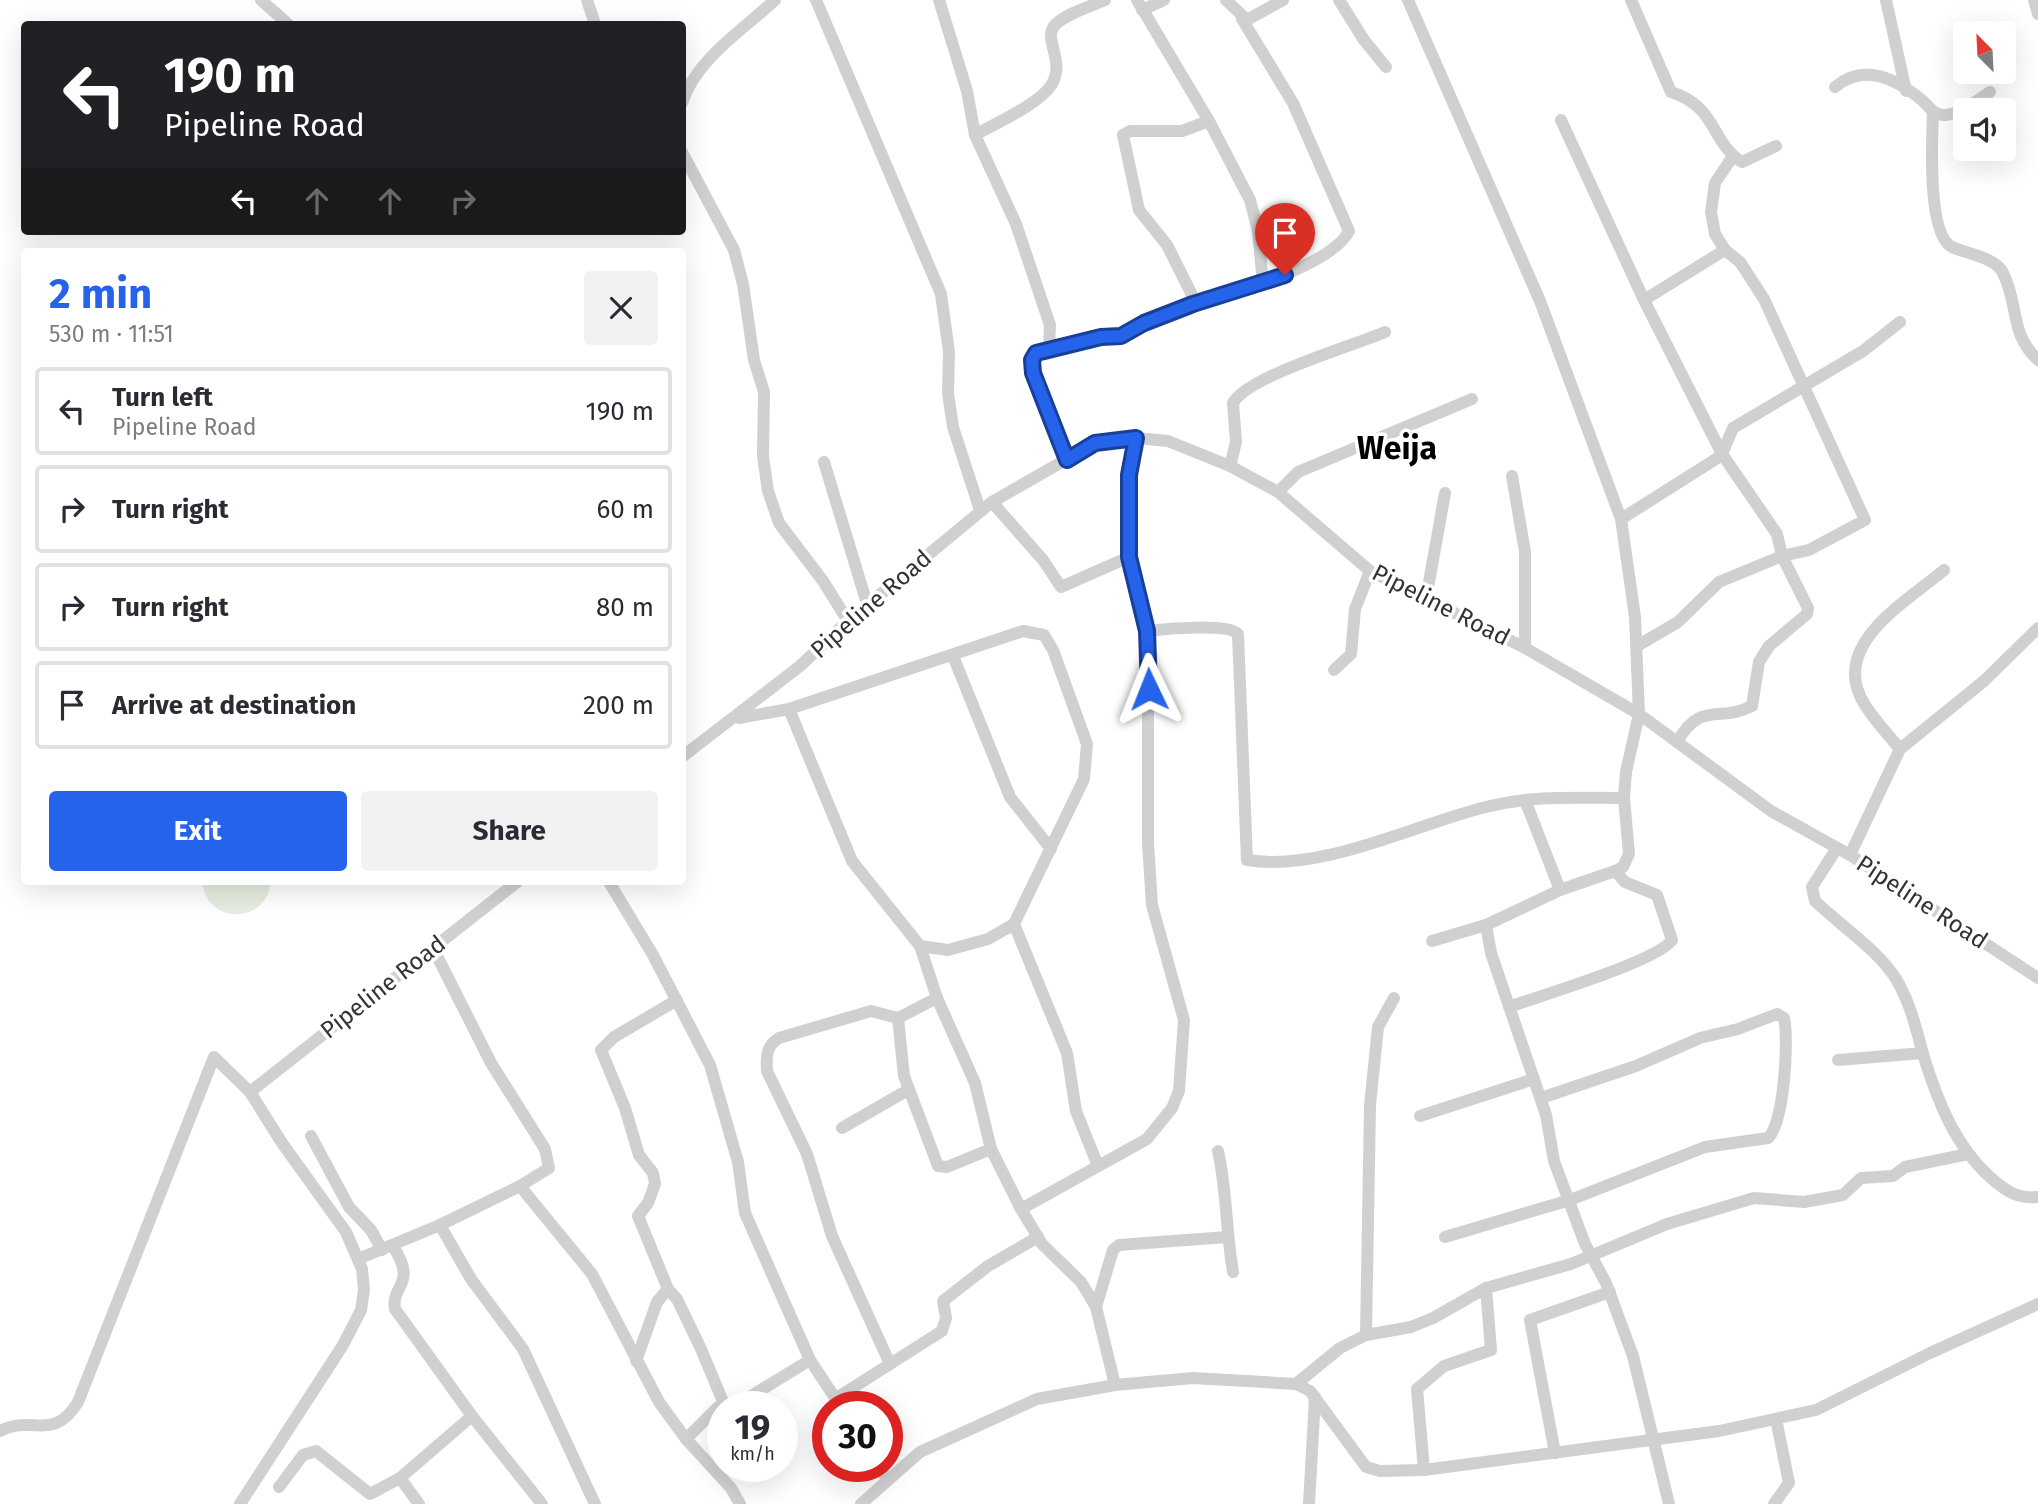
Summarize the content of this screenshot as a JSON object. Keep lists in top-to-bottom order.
{
  "streets": {
    "street": ["Pipeline Road"]
  },
  "districts": ["Weija"],
  "north": "top left",
  "page": {
    "turn": ["190 m", "Pipeline Road"],
    "heading": ["2 min", "530 m · 11:51"],
    "list": [
      {
        "name": "Turn left",
        "note": "Pipeline Road",
        "value": "190 m"
      },
      {
        "name": "Turn right",
        "value": "60 m"
      },
      {
        "name": "Turn right",
        "value": "80 m"
      },
      {
        "name": "Arrive at destination",
        "value": "200 m"
      }
    ],
    "buttons": ["Exit", "Share"],
    "speed": "19 km/h",
    "limit": "30"
  }
}
